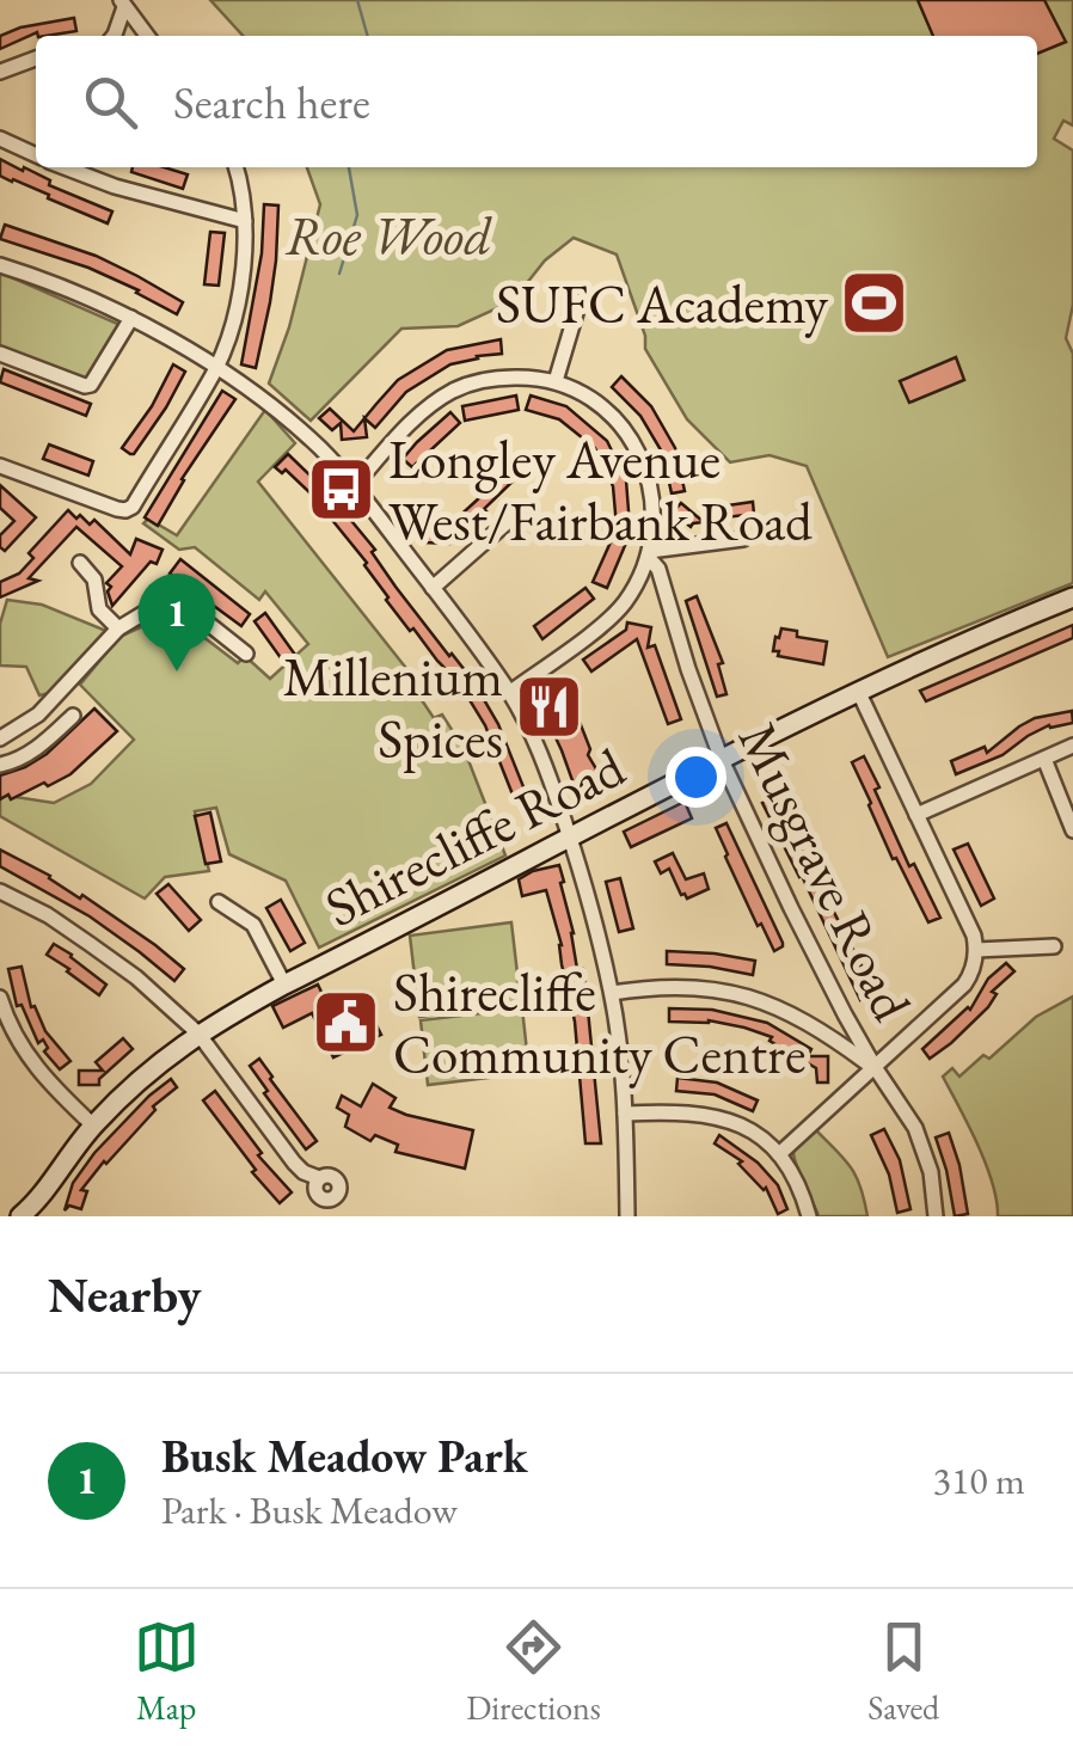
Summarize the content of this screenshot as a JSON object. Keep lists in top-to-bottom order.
{
  "streets": {
    "street": ["Shirecliffe Road", "Musgrave Road"]
  },
  "crossings": [
    ["Shirecliffe Road", "Musgrave Road"]
  ],
  "parks": ["Roe Wood"],
  "places": {
    "sports": ["SUFC Academy"],
    "bus stop": ["Longley Avenue West/Fairbank Road"],
    "restaurant": ["Millenium Spices"],
    "public building": ["Shirecliffe Community Centre"]
  },
  "page": {
    "search": "Search here",
    "pins": "1",
    "heading": "Nearby",
    "list": [
      {
        "mark": "1",
        "name": "Busk Meadow Park",
        "note": "Park · Busk Meadow",
        "value": "310 m"
      }
    ],
    "nav": ["Map", "Directions", "Saved"]
  }
}
